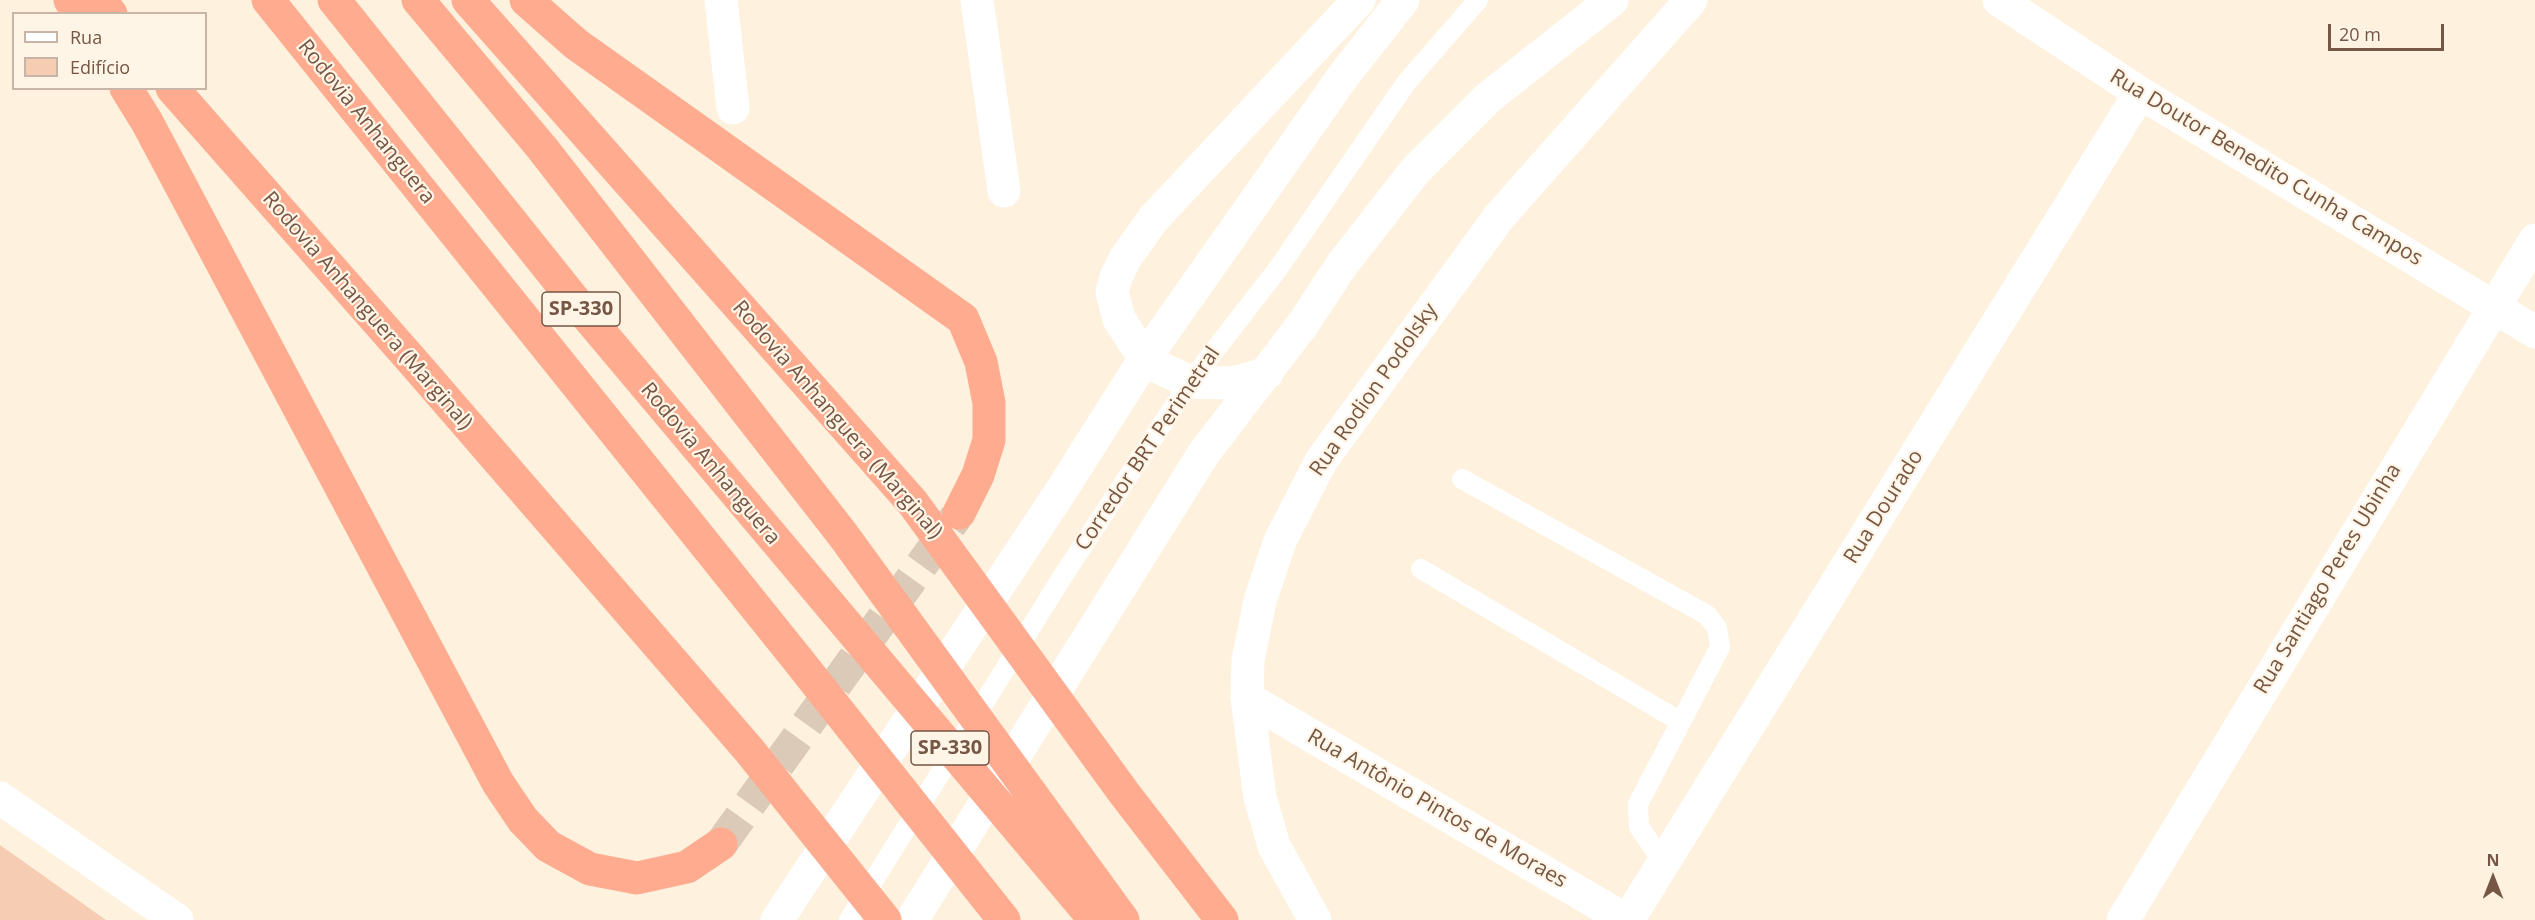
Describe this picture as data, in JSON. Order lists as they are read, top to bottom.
{
  "streets": {
    "highway": ["Rodovia Anhanguera", "SP-330", "Rodovia Anhanguera (Marginal)"],
    "street": [
      "Rua Doutor Benedito Cunha Campos",
      "Rua Rodion Podolsky",
      "Rua Dourado",
      "Rua Santiago Peres Ubinha",
      "Rua Antônio Pintos de Moraes"
    ],
    "lane": ["Corredor BRT Perimetral"]
  },
  "crossings": [
    ["Rua Doutor Benedito Cunha Campos", "Rua Dourado"],
    ["Rua Doutor Benedito Cunha Campos", "Rua Santiago Peres Ubinha"],
    ["Rua Rodion Podolsky", "Rua Antônio Pintos de Moraes"],
    ["Rua Dourado", "Rua Antônio Pintos de Moraes"]
  ],
  "legend": ["Rua", "Edifício"],
  "scale_bar": "20 m",
  "north": "top"
}
